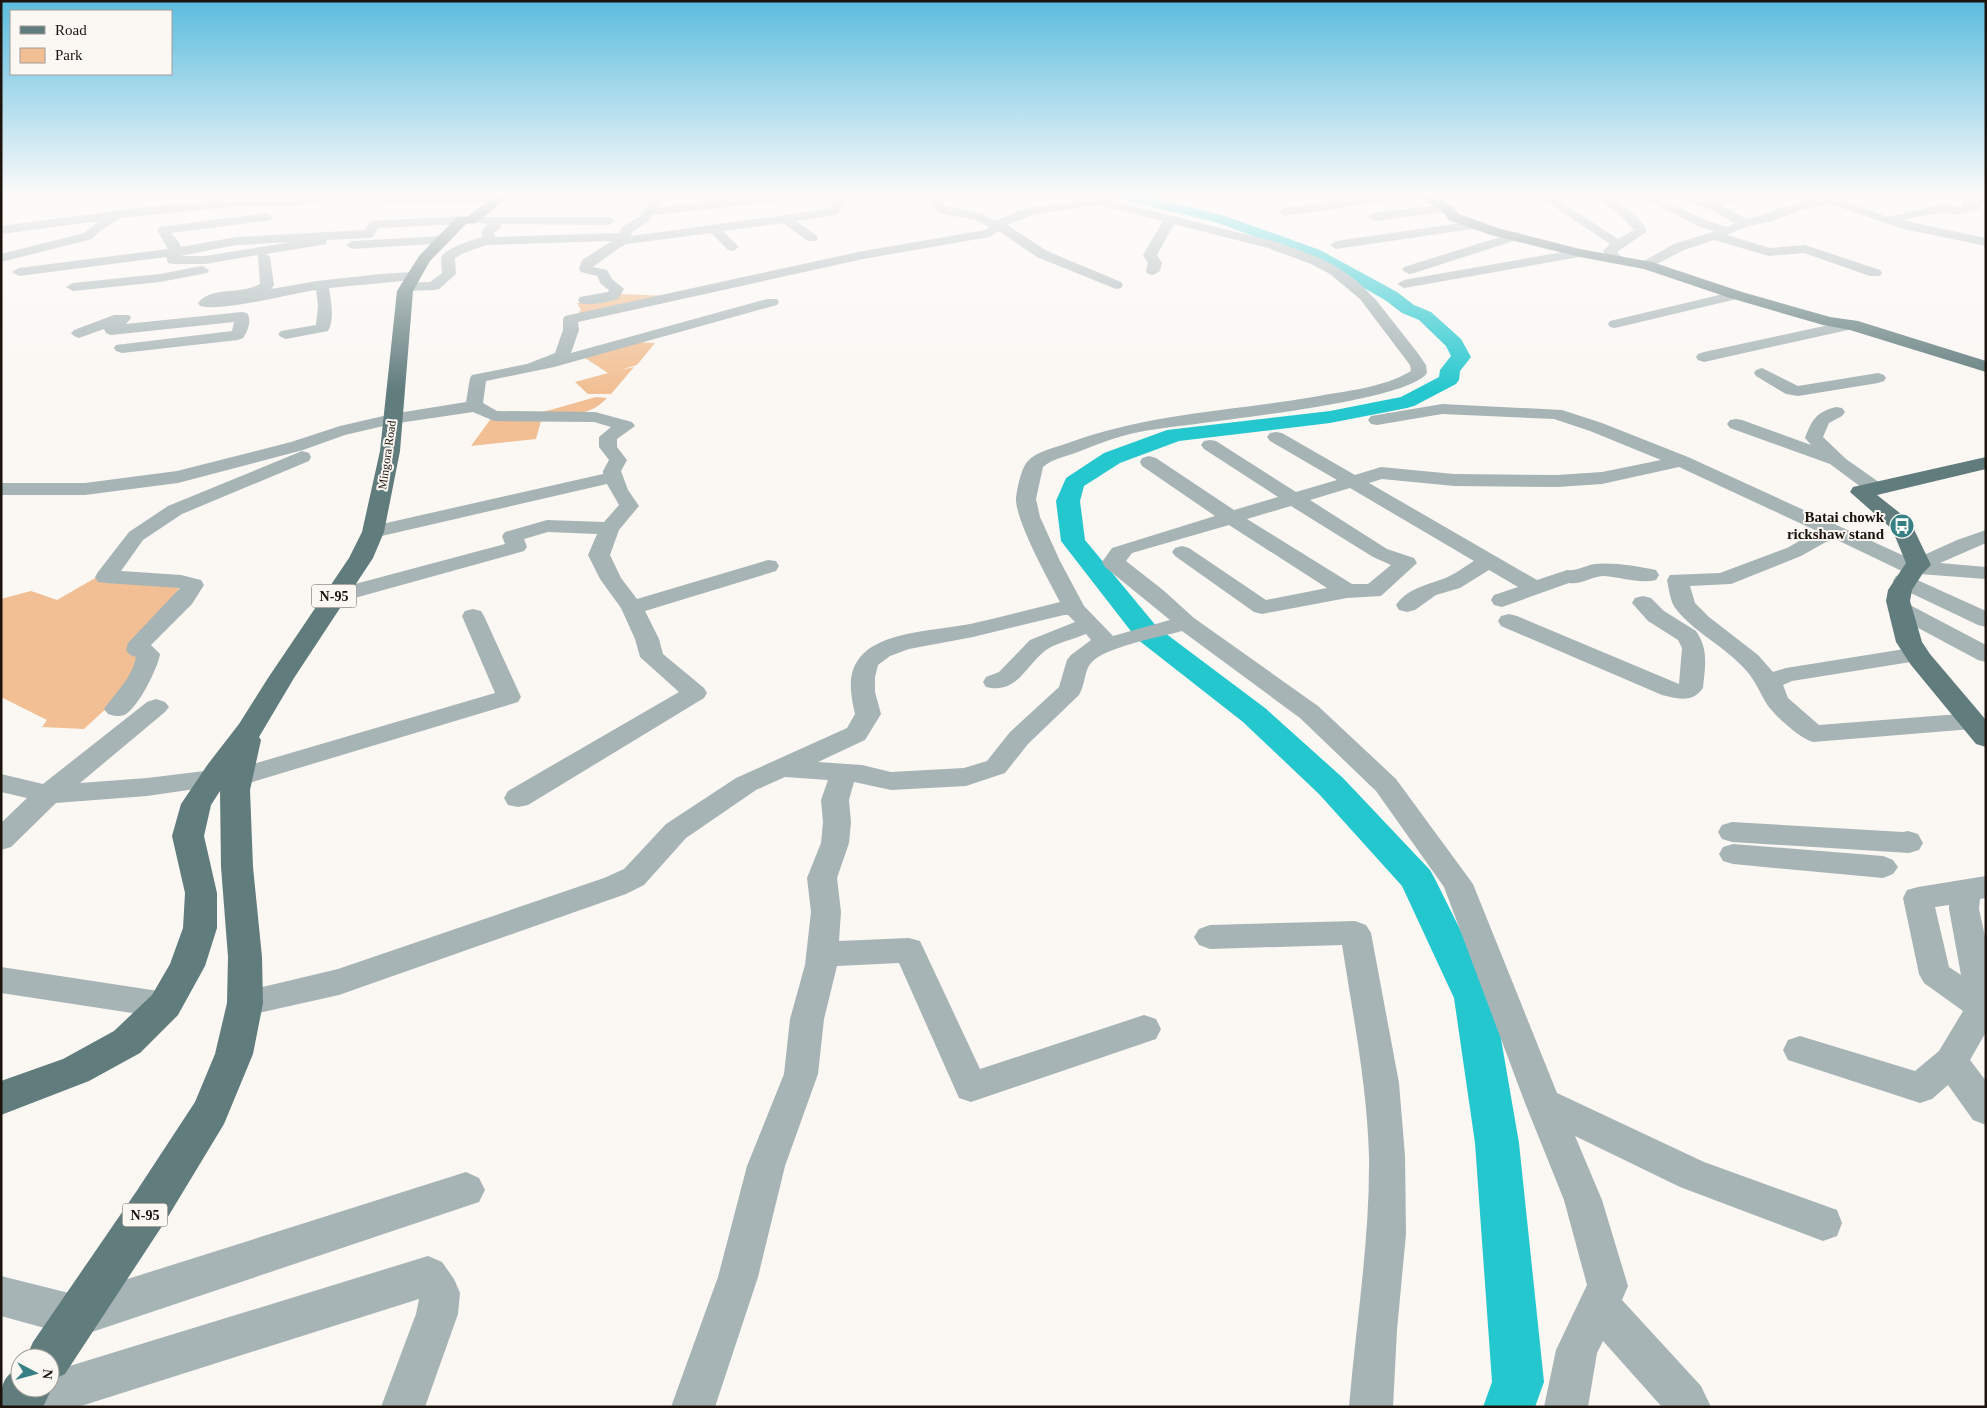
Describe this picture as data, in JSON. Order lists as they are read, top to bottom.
{
  "streets": {
    "main road": ["Mingora Road", "N-95"]
  },
  "crossings": [
    ["Mingora Road", "N-95"]
  ],
  "places": {
    "bus stop": ["Batai chowk rickshaw stand"]
  },
  "legend": ["Road", "Park"],
  "north": "right"
}
